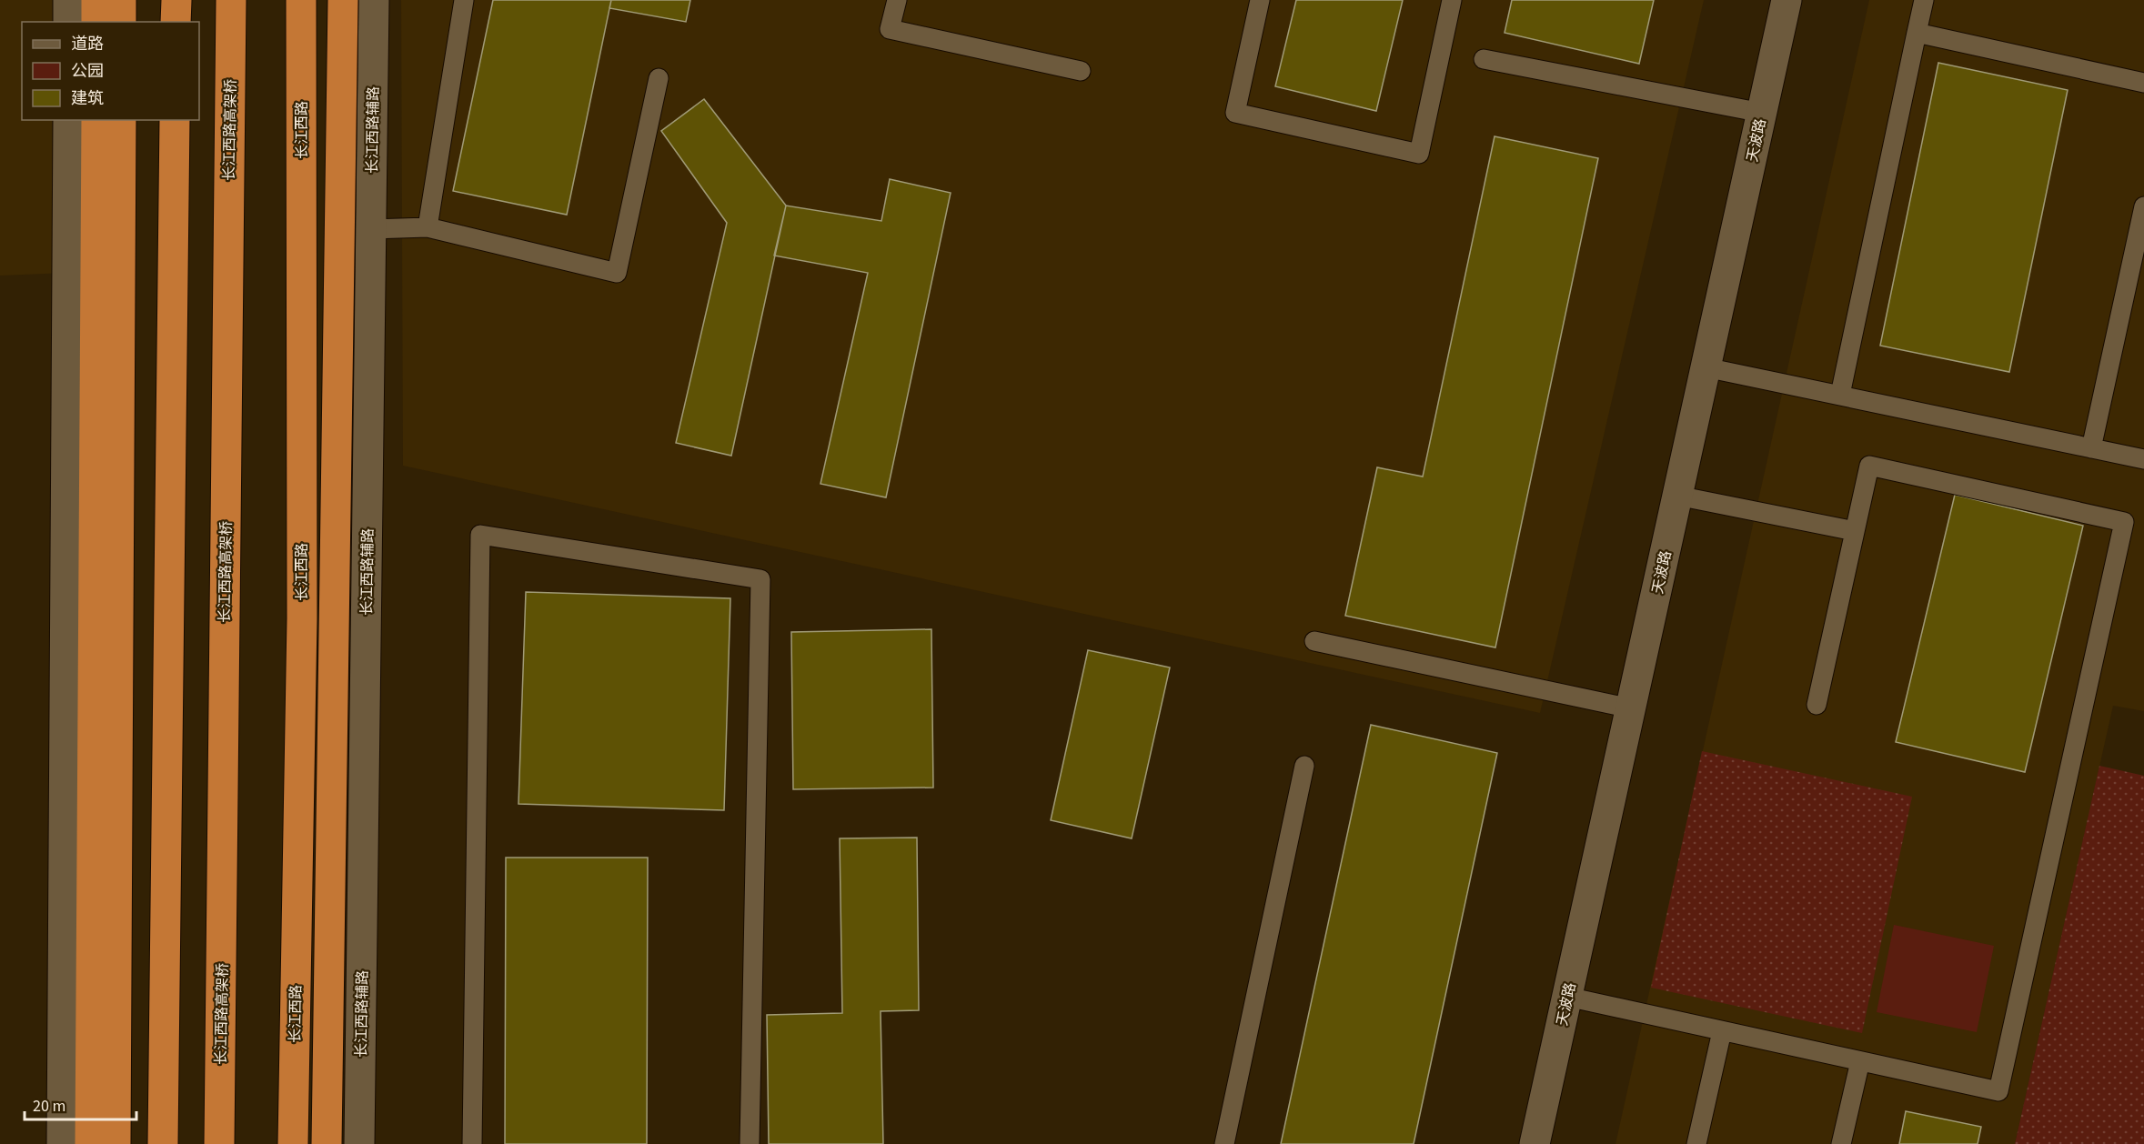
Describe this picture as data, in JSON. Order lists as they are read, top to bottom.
{
  "streets": {
    "highway": ["长江西路高架桥", "长江西路"],
    "street": ["长江西路辅路", "天波路"]
  },
  "legend": ["道路", "公园", "建筑"],
  "scale_bar": "20 m"
}
